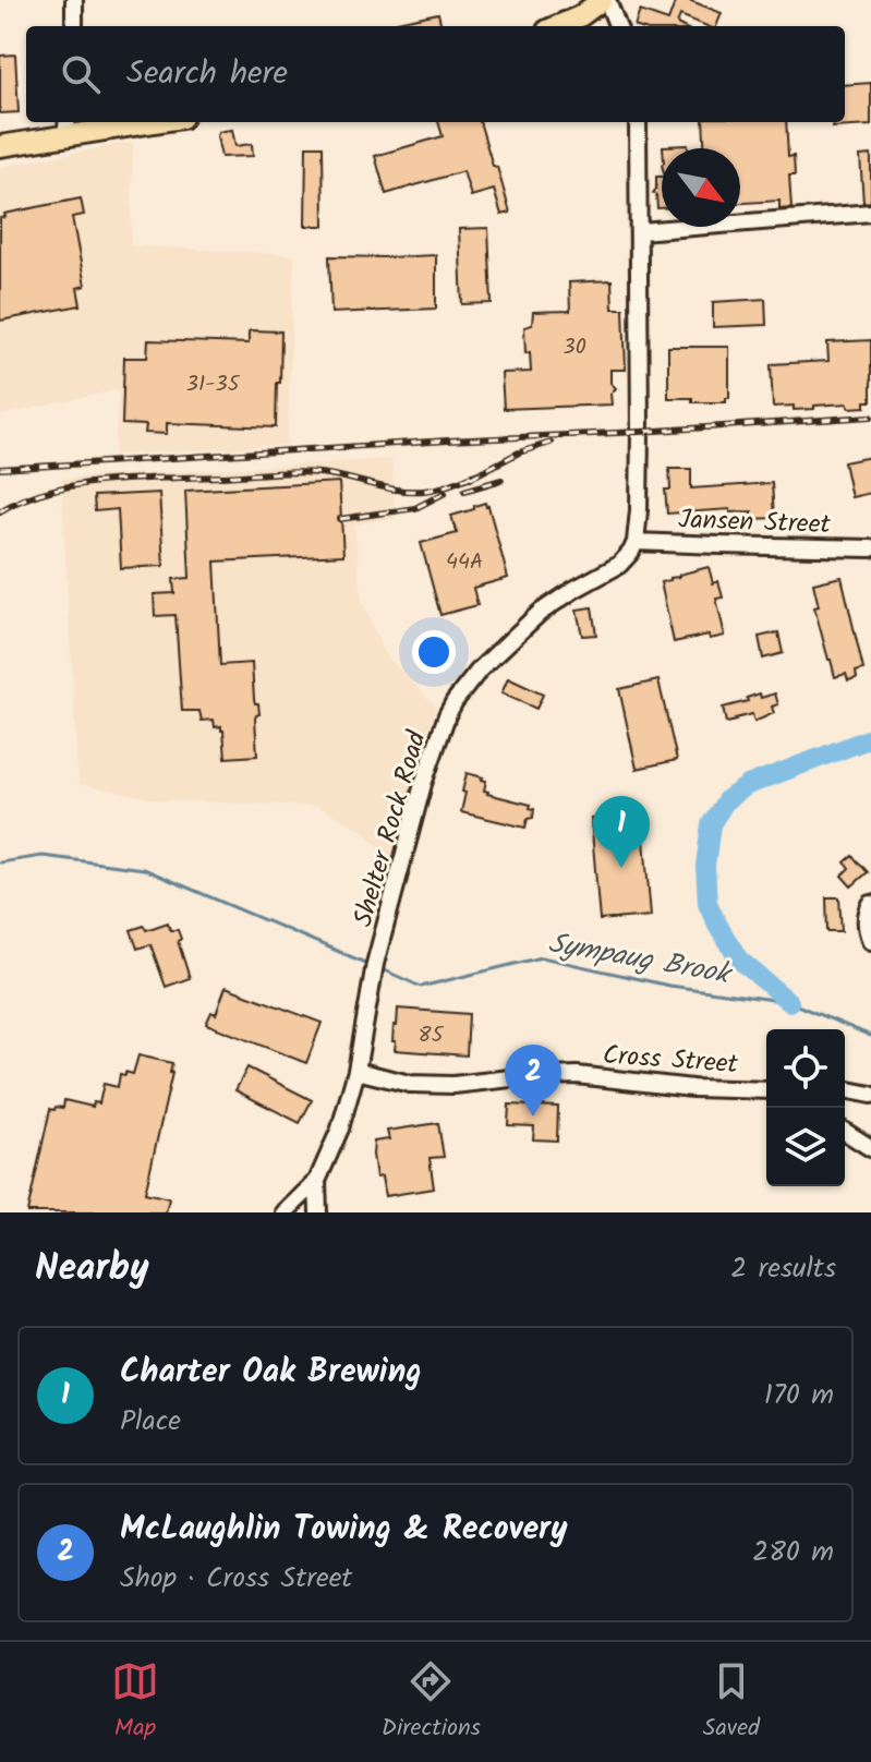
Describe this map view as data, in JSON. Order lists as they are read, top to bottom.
{
  "streets": {
    "street": ["Jansen Street", "Shelter Rock Road", "Cross Street"]
  },
  "crossings": [
    ["Jansen Street", "Shelter Rock Road"],
    ["Shelter Rock Road", "Cross Street"]
  ],
  "water": ["Sympaug Brook"],
  "house_numbers": [
    "30",
    "31-35",
    "44A",
    "85"
  ],
  "north": "bottom right",
  "page": {
    "search": "Search here",
    "pins": ["1", "2"],
    "heading": ["Nearby", "2 results"],
    "list": [
      {
        "mark": "1",
        "name": "Charter Oak Brewing",
        "note": "Place",
        "value": "170 m"
      },
      {
        "mark": "2",
        "name": "McLaughlin Towing & Recovery",
        "note": "Shop · Cross Street",
        "value": "280 m"
      }
    ],
    "nav": ["Map", "Directions", "Saved"]
  }
}
